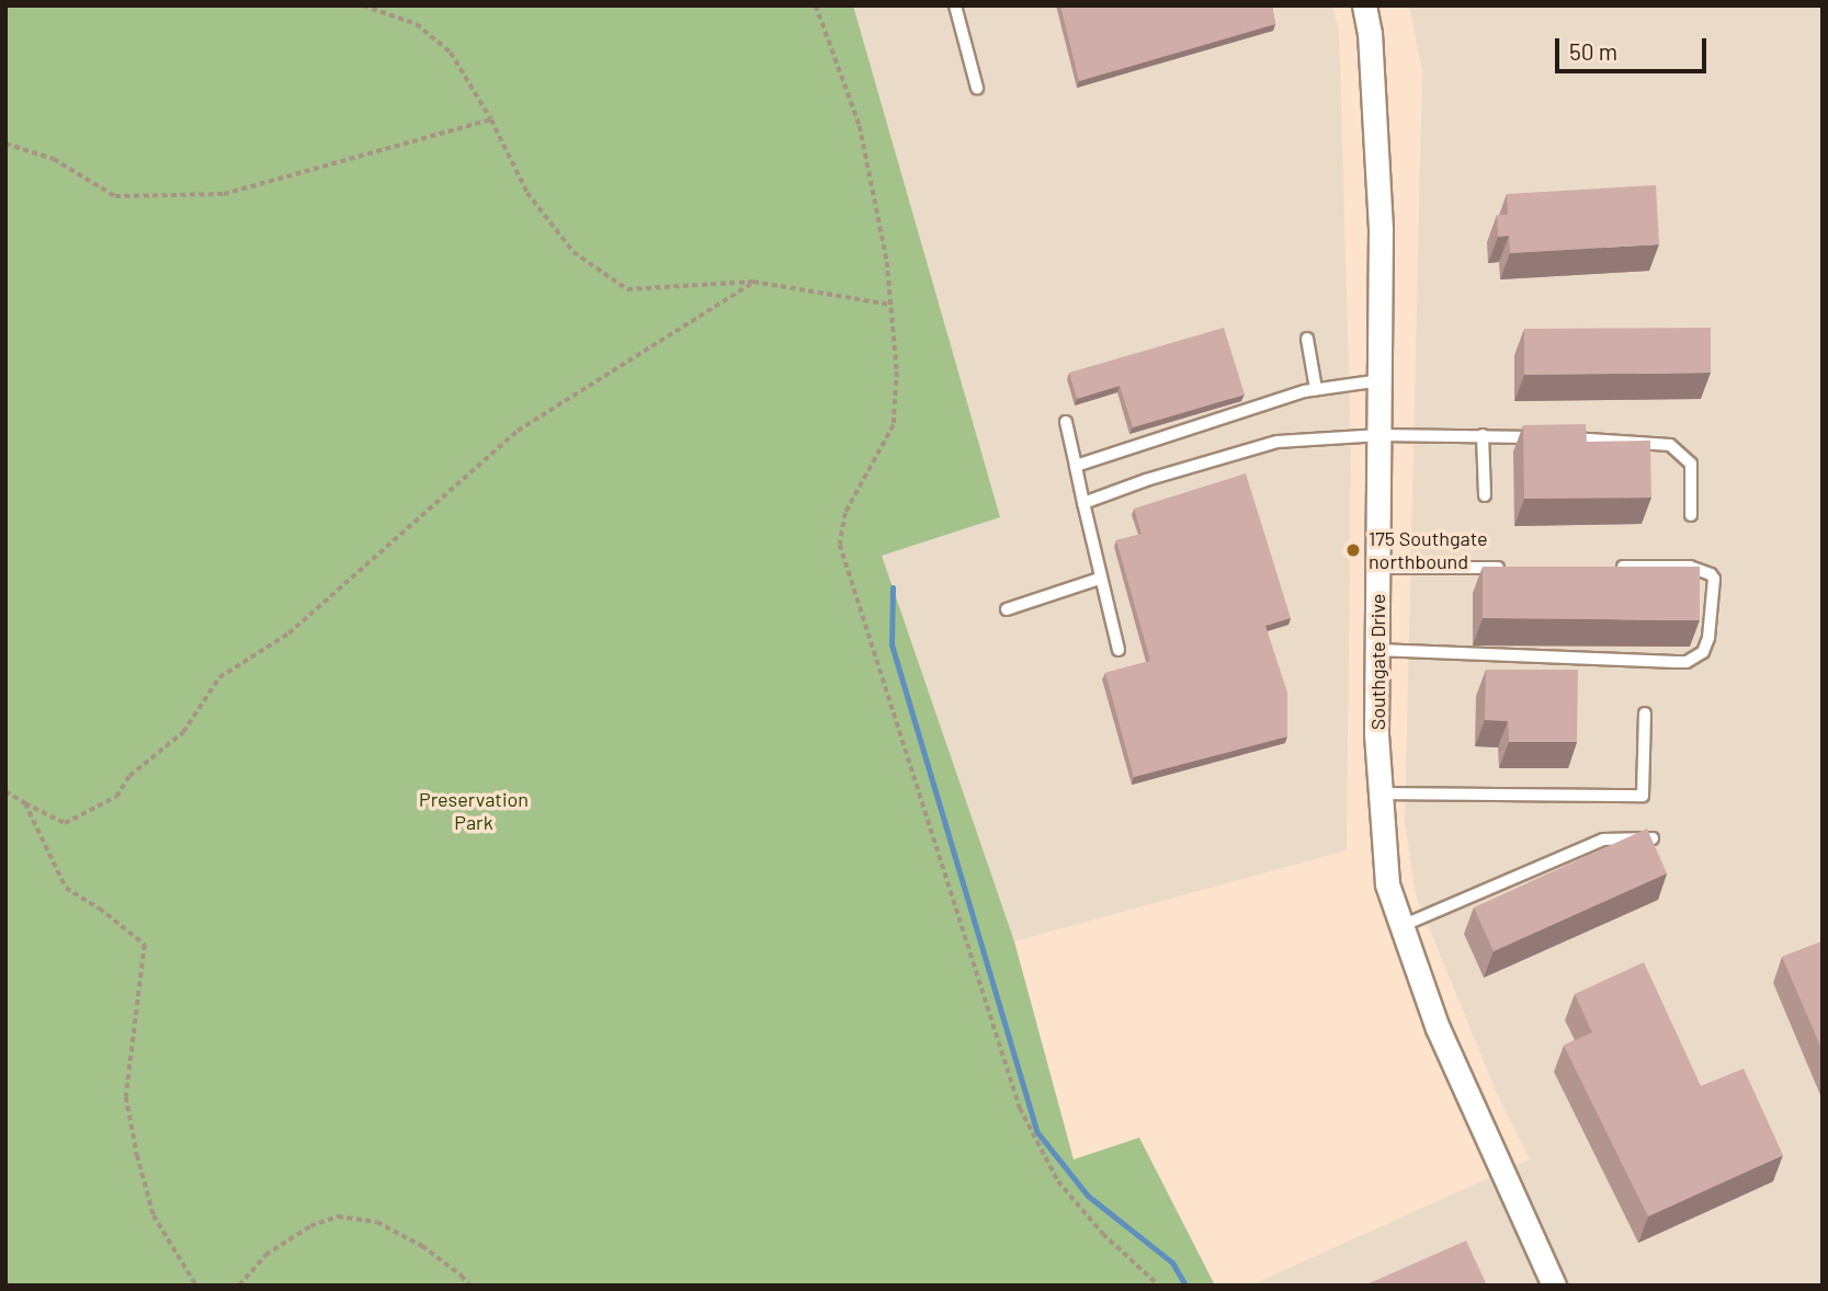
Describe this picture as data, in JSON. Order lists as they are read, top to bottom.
{
  "streets": {
    "street": ["Southgate Drive"]
  },
  "parks": ["Preservation Park"],
  "places": ["175 Southgate northbound"],
  "scale_bar": "50 m"
}
